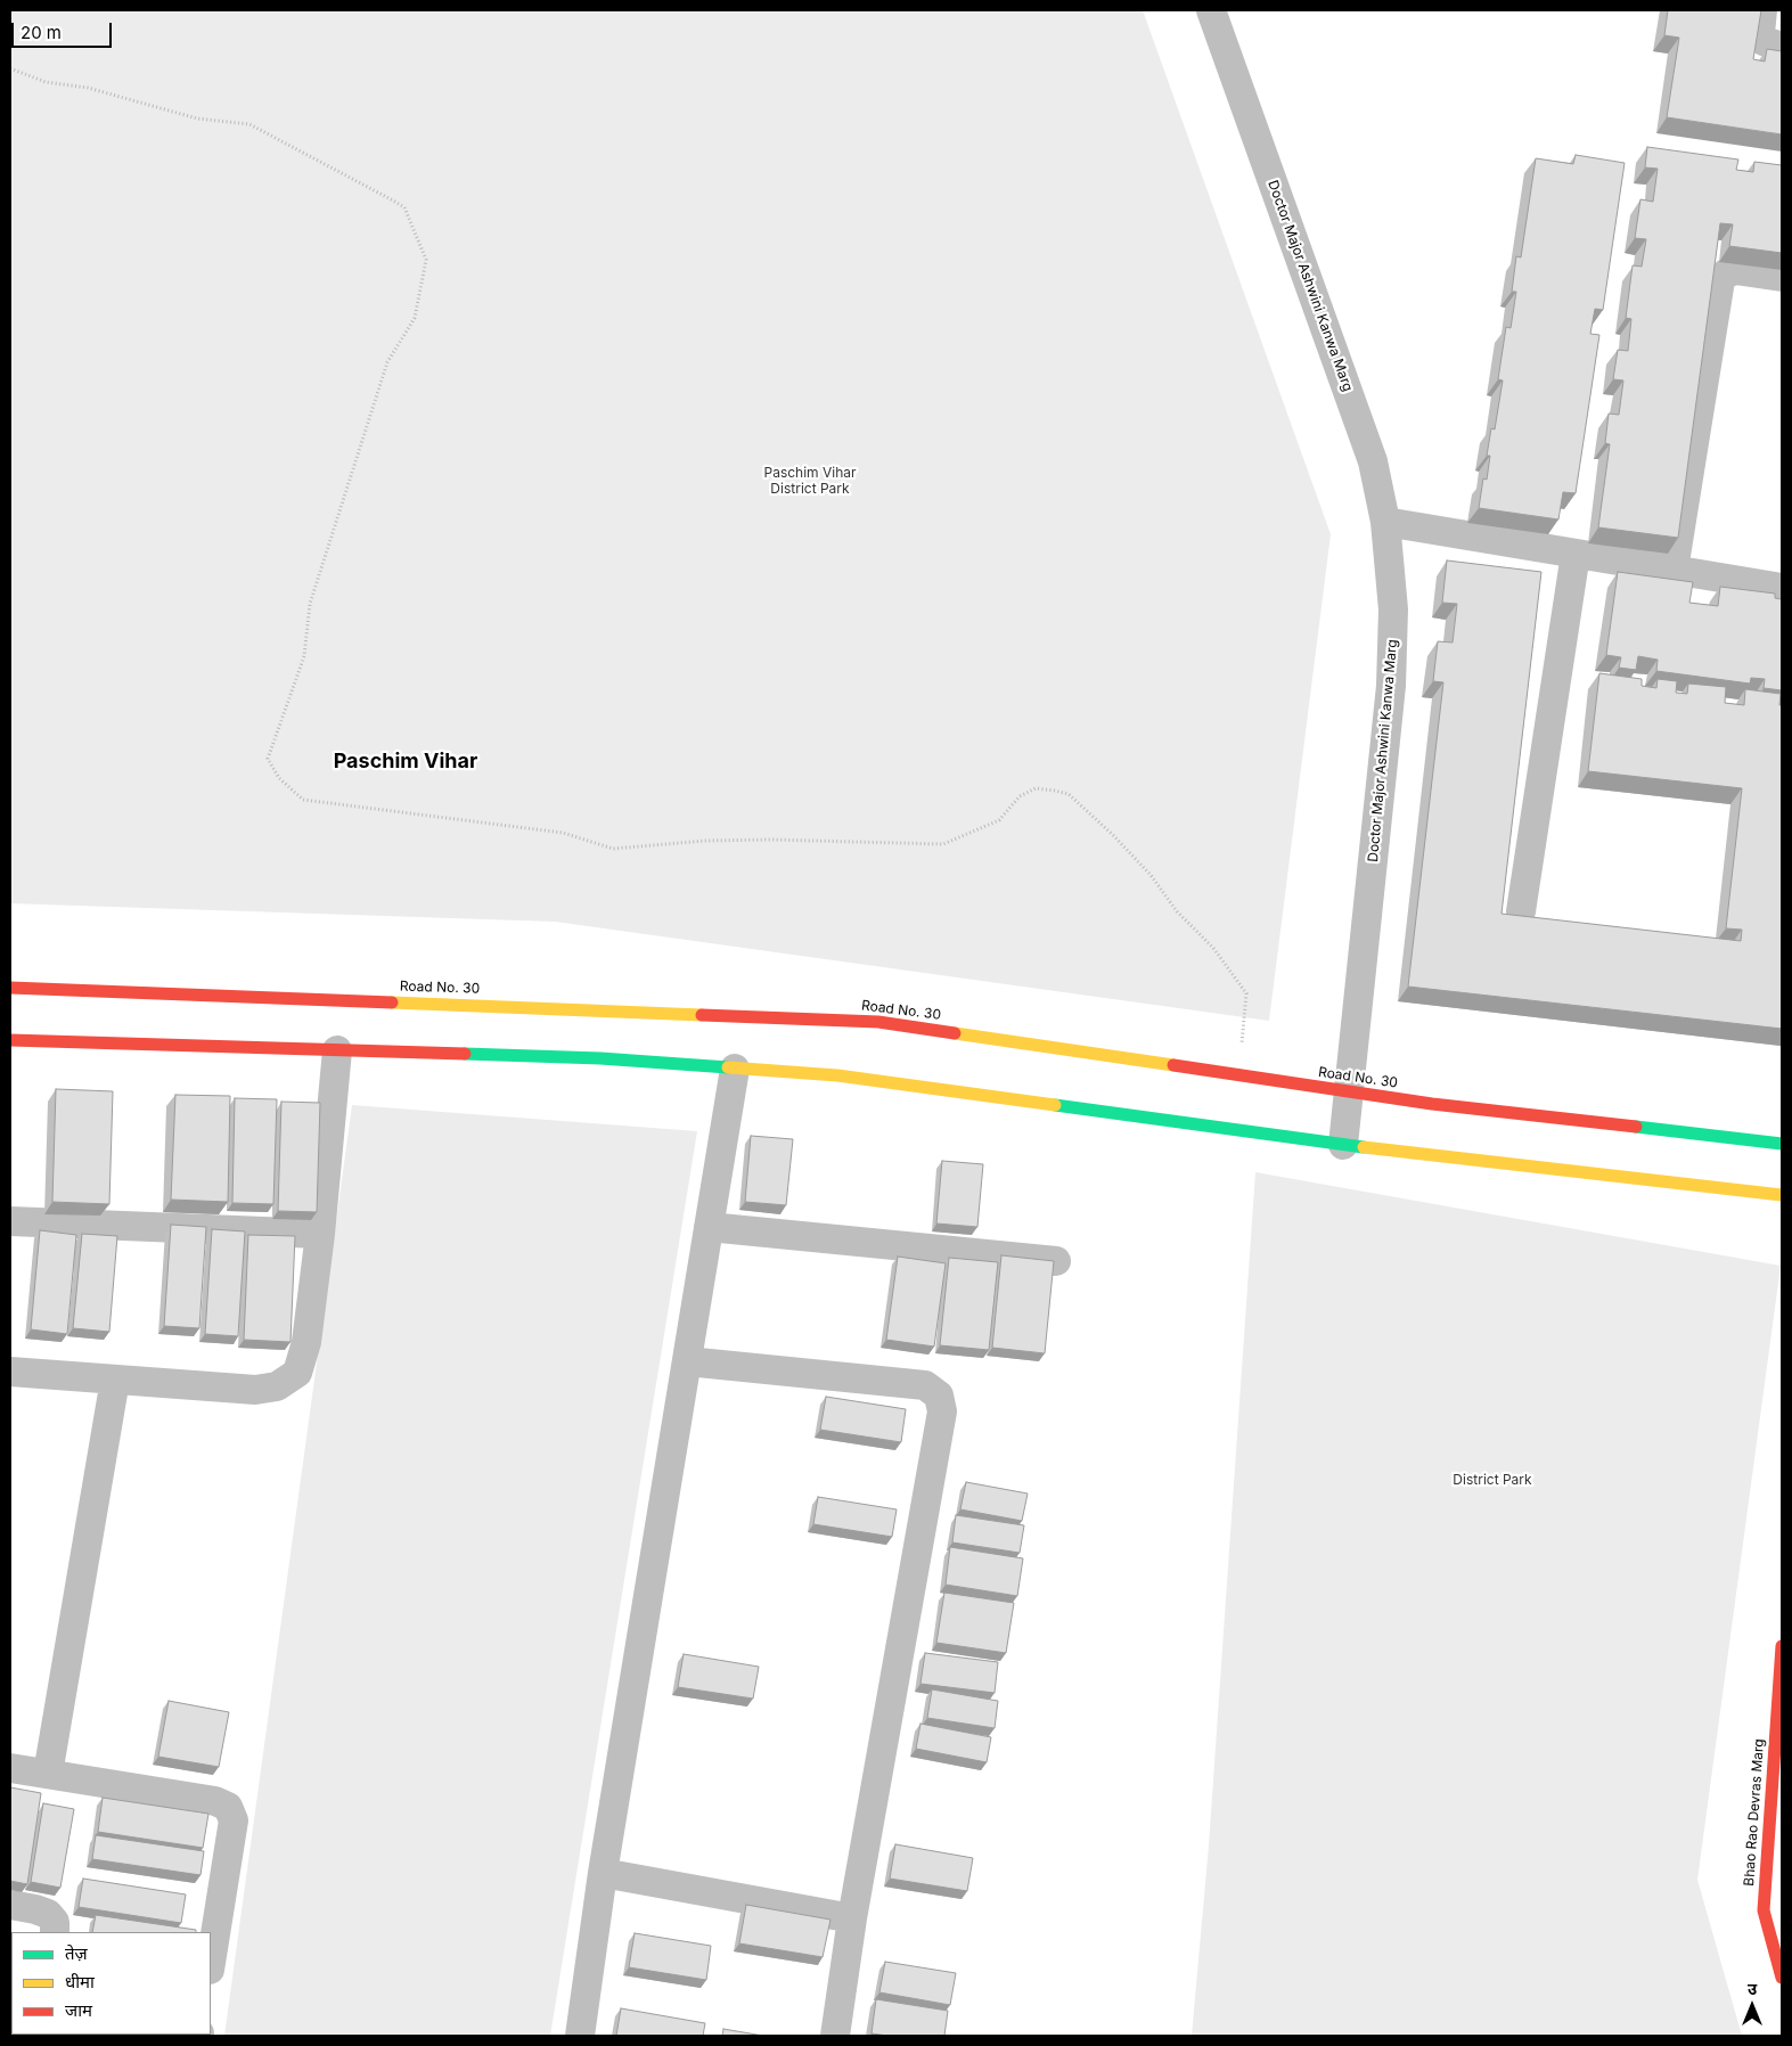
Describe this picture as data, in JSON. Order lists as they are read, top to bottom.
{
  "streets": {
    "street": ["Doctor Major Ashwini Kanwa Marg", "Road No. 30", "Bhao Rao Devras Marg"]
  },
  "crossings": [
    ["Doctor Major Ashwini Kanwa Marg", "Road No. 30"]
  ],
  "districts": ["Paschim Vihar"],
  "parks": ["Paschim Vihar District Park", "District Park"],
  "legend": ["तेज़", "धीमा", "जाम"],
  "scale_bar": "20 m",
  "north": "top"
}
